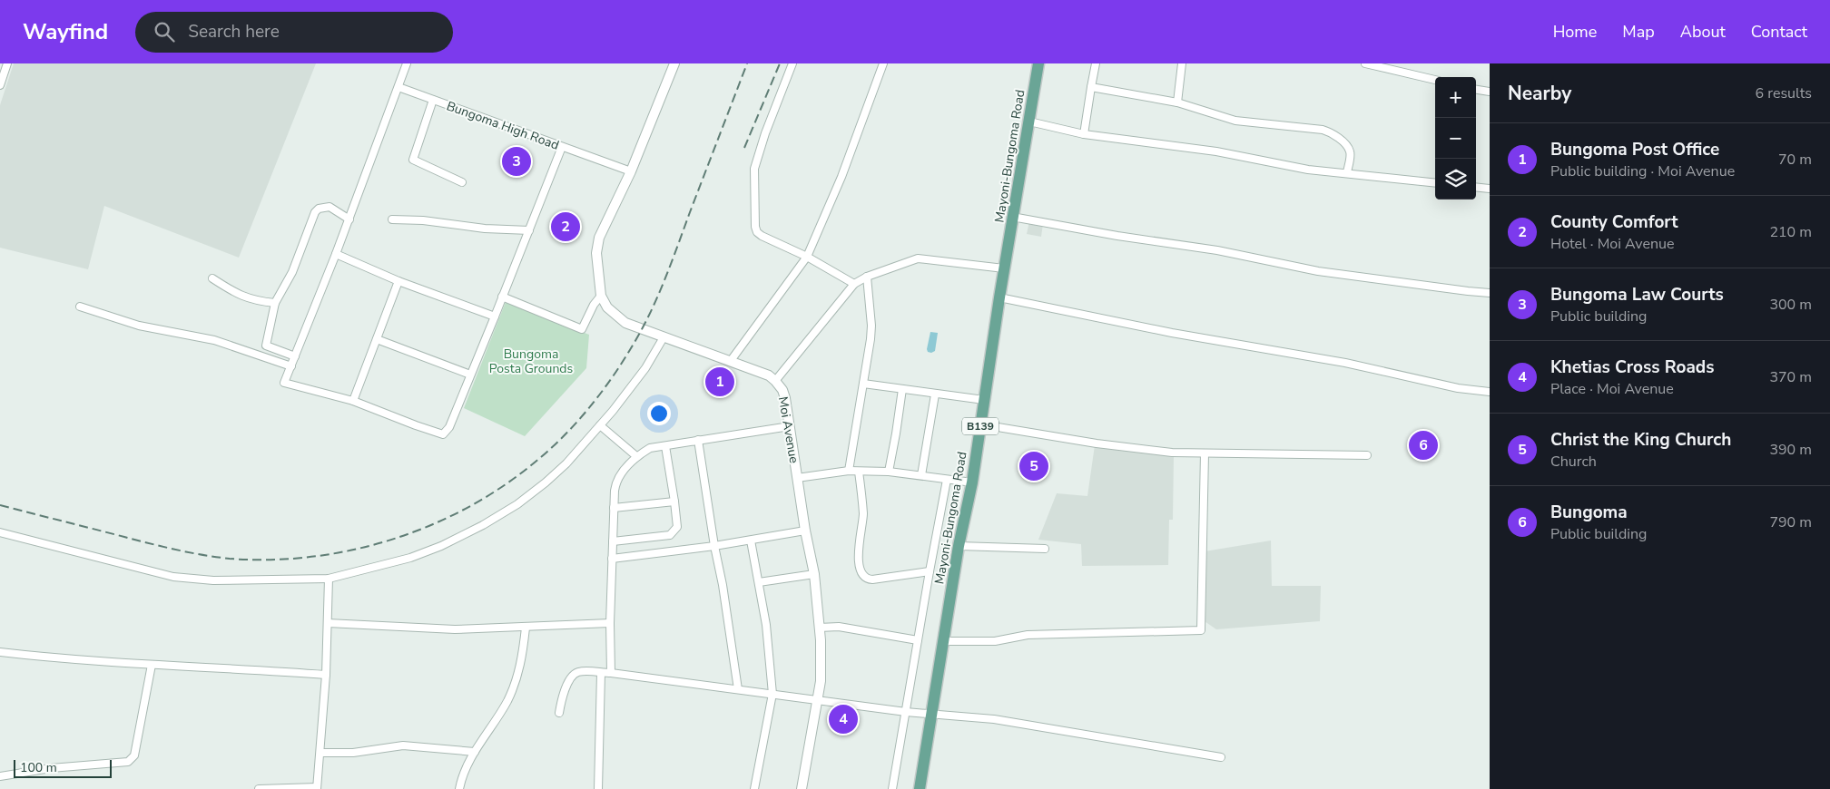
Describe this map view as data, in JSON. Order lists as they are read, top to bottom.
{
  "streets": {
    "main road": ["Mayoni-Bungoma Road", "B139"],
    "street": ["Bungoma High Road", "Moi Avenue"]
  },
  "crossings": [
    ["Bungoma High Road", "Moi Avenue"]
  ],
  "parks": ["Bungoma Posta Grounds"],
  "scale_bar": "100 m",
  "page": {
    "header": "Wayfind",
    "search": "Search here",
    "nav": [
      "Home",
      "Map",
      "About",
      "Contact"
    ],
    "heading": ["Nearby", "6 results"],
    "map_buttons": ["+", "−"],
    "list": [
      {
        "mark": "1",
        "name": "Bungoma Post Office",
        "note": "Public building · Moi Avenue",
        "value": "70 m"
      },
      {
        "mark": "2",
        "name": "County Comfort",
        "note": "Hotel · Moi Avenue",
        "value": "210 m"
      },
      {
        "mark": "3",
        "name": "Bungoma Law Courts",
        "note": "Public building",
        "value": "300 m"
      },
      {
        "mark": "4",
        "name": "Khetias Cross Roads",
        "note": "Place · Moi Avenue",
        "value": "370 m"
      },
      {
        "mark": "5",
        "name": "Christ the King Church",
        "note": "Church",
        "value": "390 m"
      },
      {
        "mark": "6",
        "name": "Bungoma",
        "note": "Public building",
        "value": "790 m"
      }
    ],
    "pins": [
      "3",
      "2",
      "1",
      "6",
      "5",
      "4"
    ],
    "scale": "100 m"
  }
}
